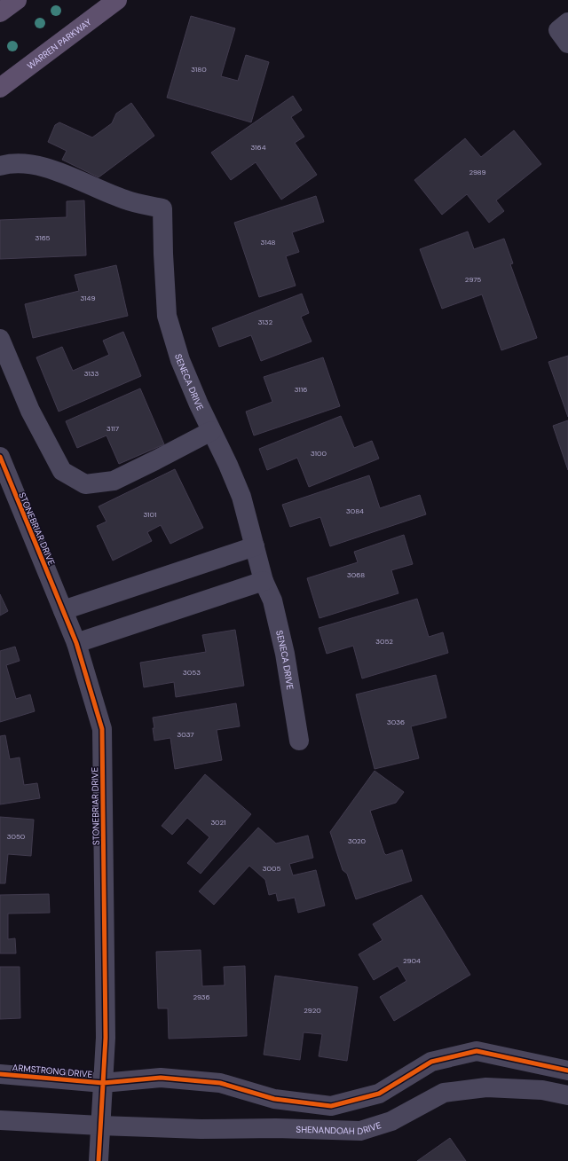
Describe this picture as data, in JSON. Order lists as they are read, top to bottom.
{
  "streets": {
    "main road": ["WARREN PARKWAY"],
    "street": [
      "SENECA DRIVE",
      "STONEBRIAR DRIVE",
      "ARMSTRONG DRIVE",
      "SHENANDOAH DRIVE"
    ]
  },
  "crossings": [
    ["STONEBRIAR DRIVE", "ARMSTRONG DRIVE"],
    ["STONEBRIAR DRIVE", "SHENANDOAH DRIVE"]
  ],
  "house_numbers": [
    "3180",
    "3164",
    "2989",
    "3165",
    "3148",
    "2975",
    "3149",
    "3132",
    "3133",
    "3116",
    "3117",
    "3100",
    "3084",
    "3101",
    "3068",
    "3052",
    "3053",
    "3036",
    "3037",
    "3021",
    "3050",
    "3020",
    "3005",
    "2904",
    "2936",
    "2920"
  ]
}
